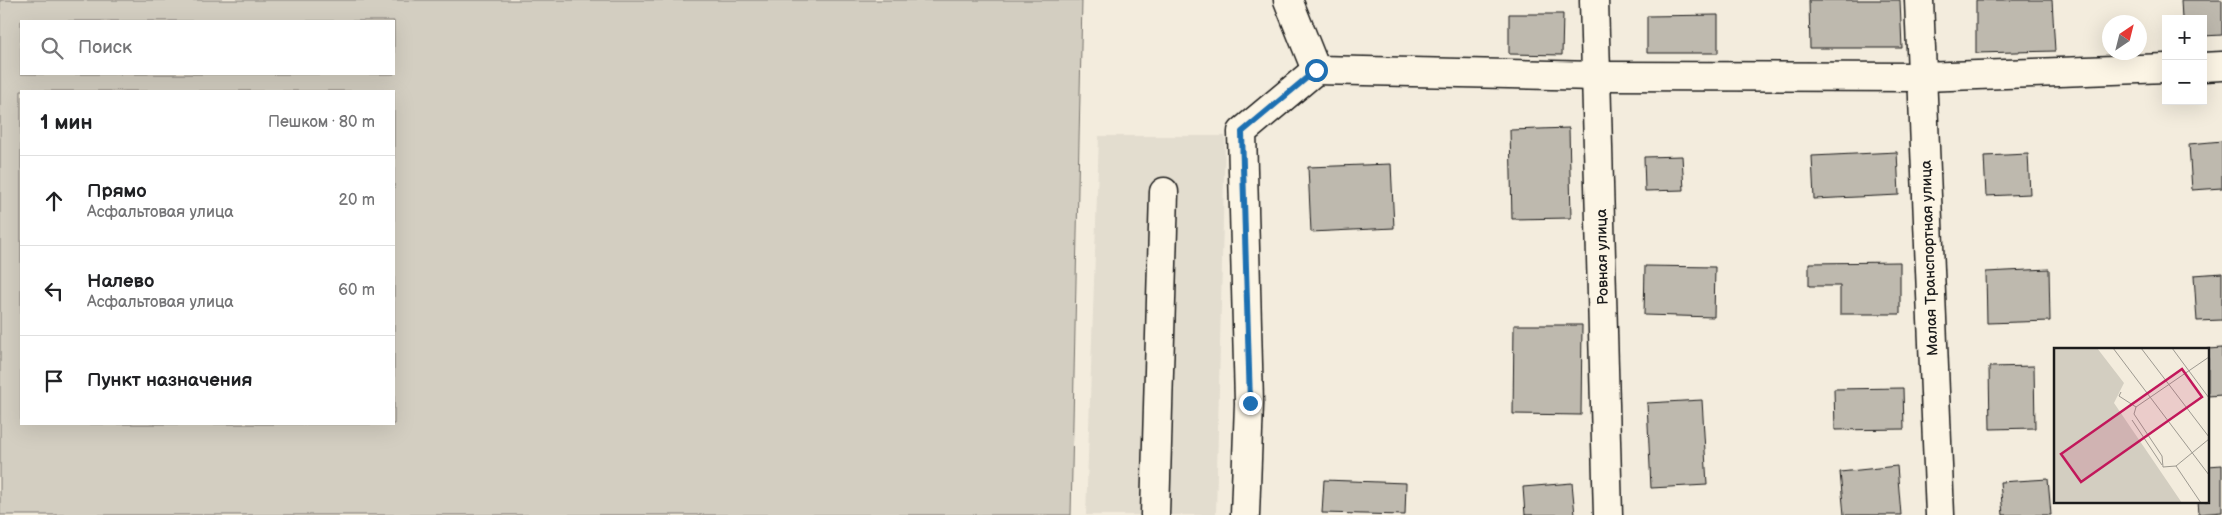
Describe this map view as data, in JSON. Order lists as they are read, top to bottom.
{
  "streets": {
    "street": ["Ровная улица", "Малая Транспортная улица"]
  },
  "north": "top right",
  "page": {
    "map_buttons": ["+", "−"],
    "search": "Поиск",
    "heading": ["1 мин", "Пешком · 80 m"],
    "list": [
      ["Прямо", "Асфальтовая улица", "20 m"],
      ["Налево", "Асфальтовая улица", "60 m"],
      "Пункт назначения"
    ]
  }
}
